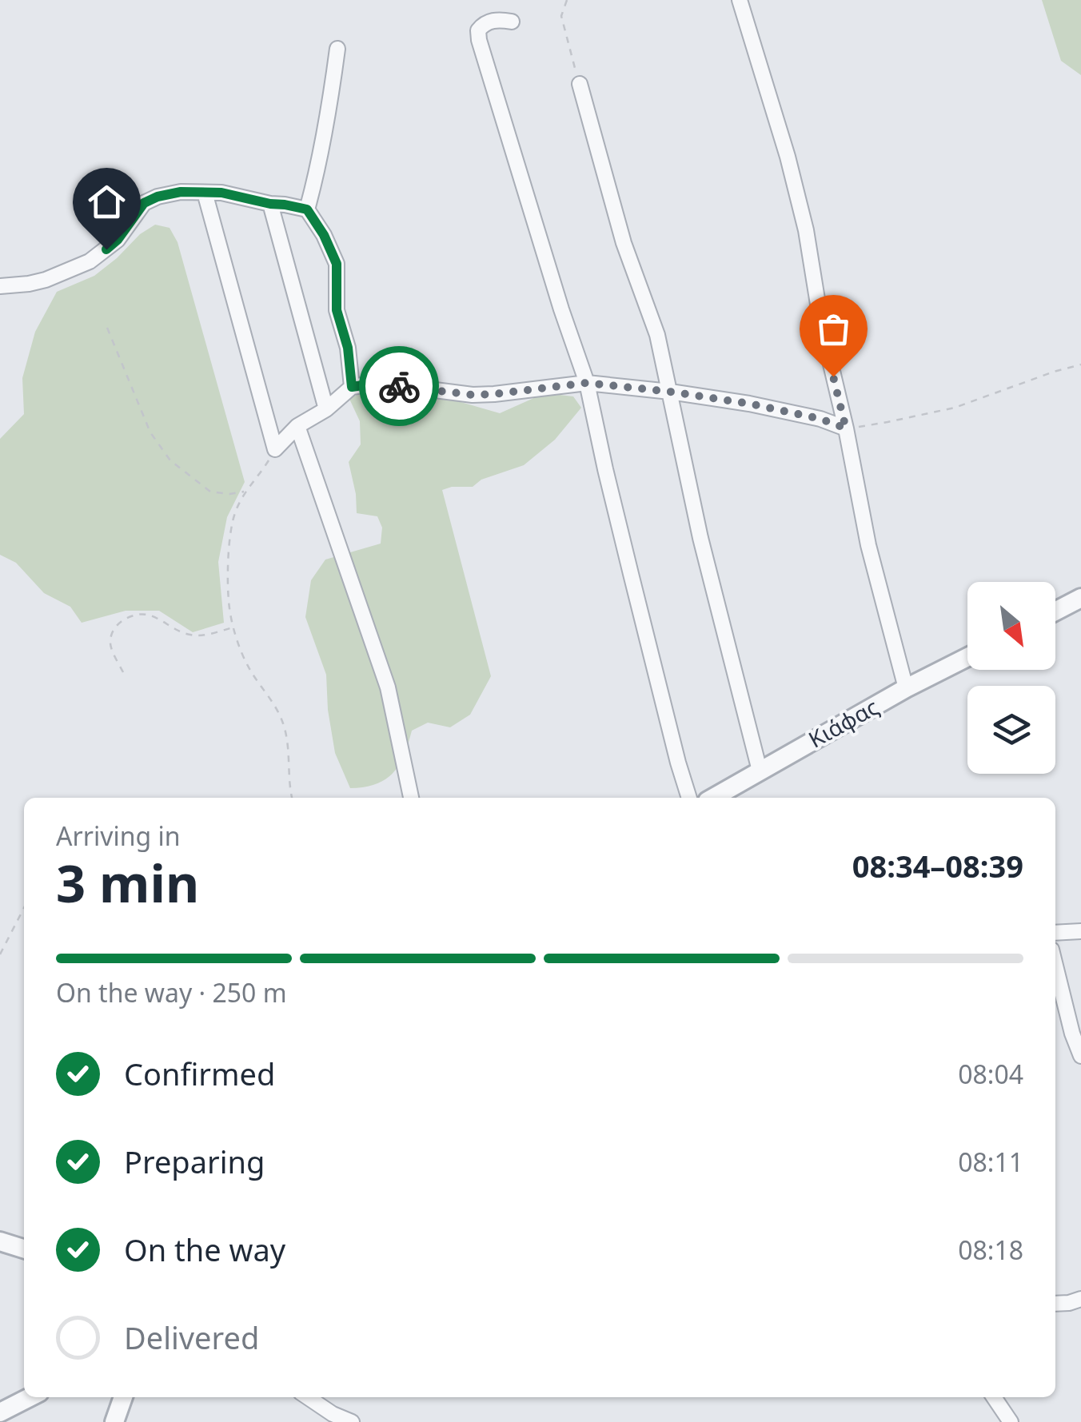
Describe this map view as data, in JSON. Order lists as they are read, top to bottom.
{
  "streets": {
    "street": ["Κιάφας"]
  },
  "north": "bottom right",
  "page": {
    "heading": ["3 min", "Arriving in", "08:34–08:39"],
    "bar": "On the way · 250 m",
    "list": [
      ["Confirmed", "08:04"],
      ["Preparing", "08:11"],
      ["On the way", "08:18"],
      "Delivered"
    ]
  }
}
